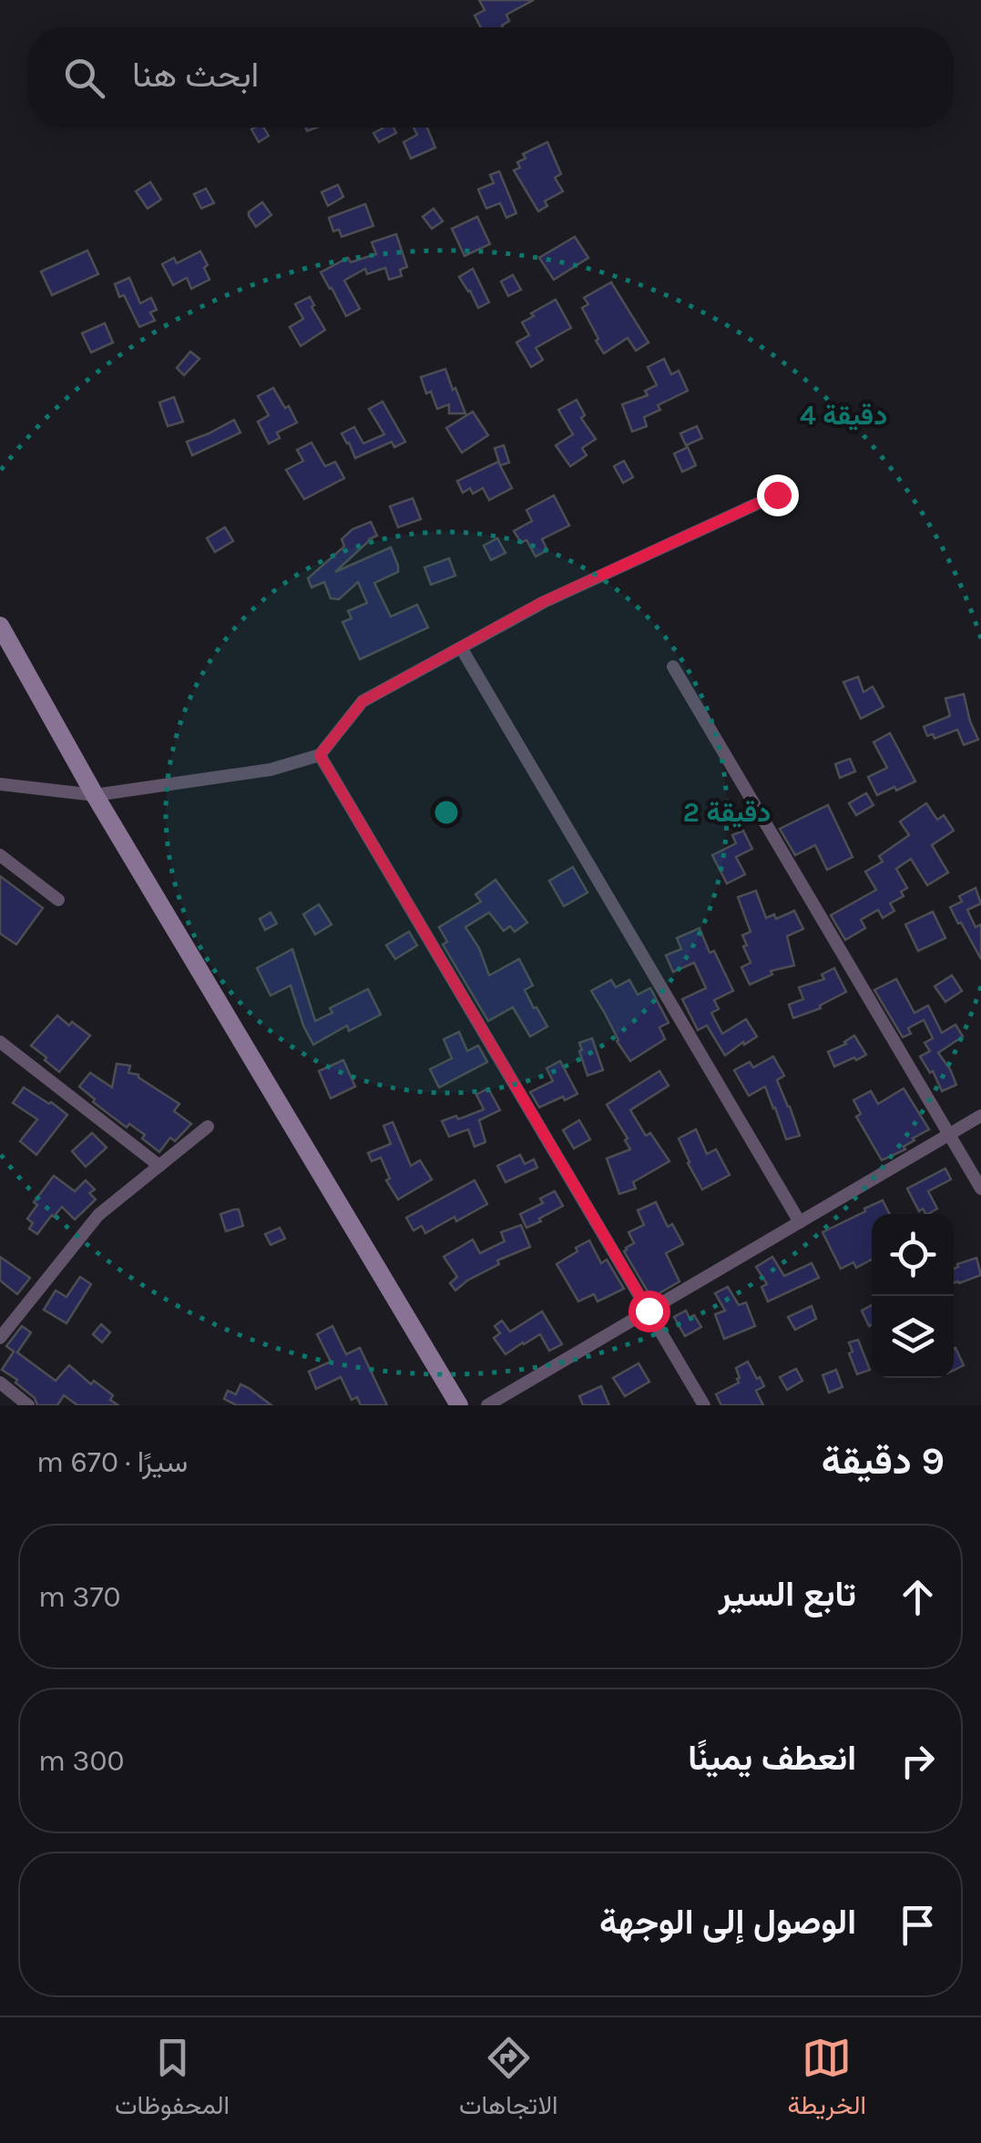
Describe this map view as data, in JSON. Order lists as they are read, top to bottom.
{
  "page": {
    "search": "ابحث هنا",
    "heading": ["9 دقيقة", "سيرًا · 670 m"],
    "list": [
      ["تابع السير", "370 m"],
      ["انعطف يمينًا", "300 m"],
      "الوصول إلى الوجهة"
    ],
    "nav": ["الخريطة", "الاتجاهات", "المحفوظات"]
  },
  "rings": ["4 دقيقة", "2 دقيقة"]
}
